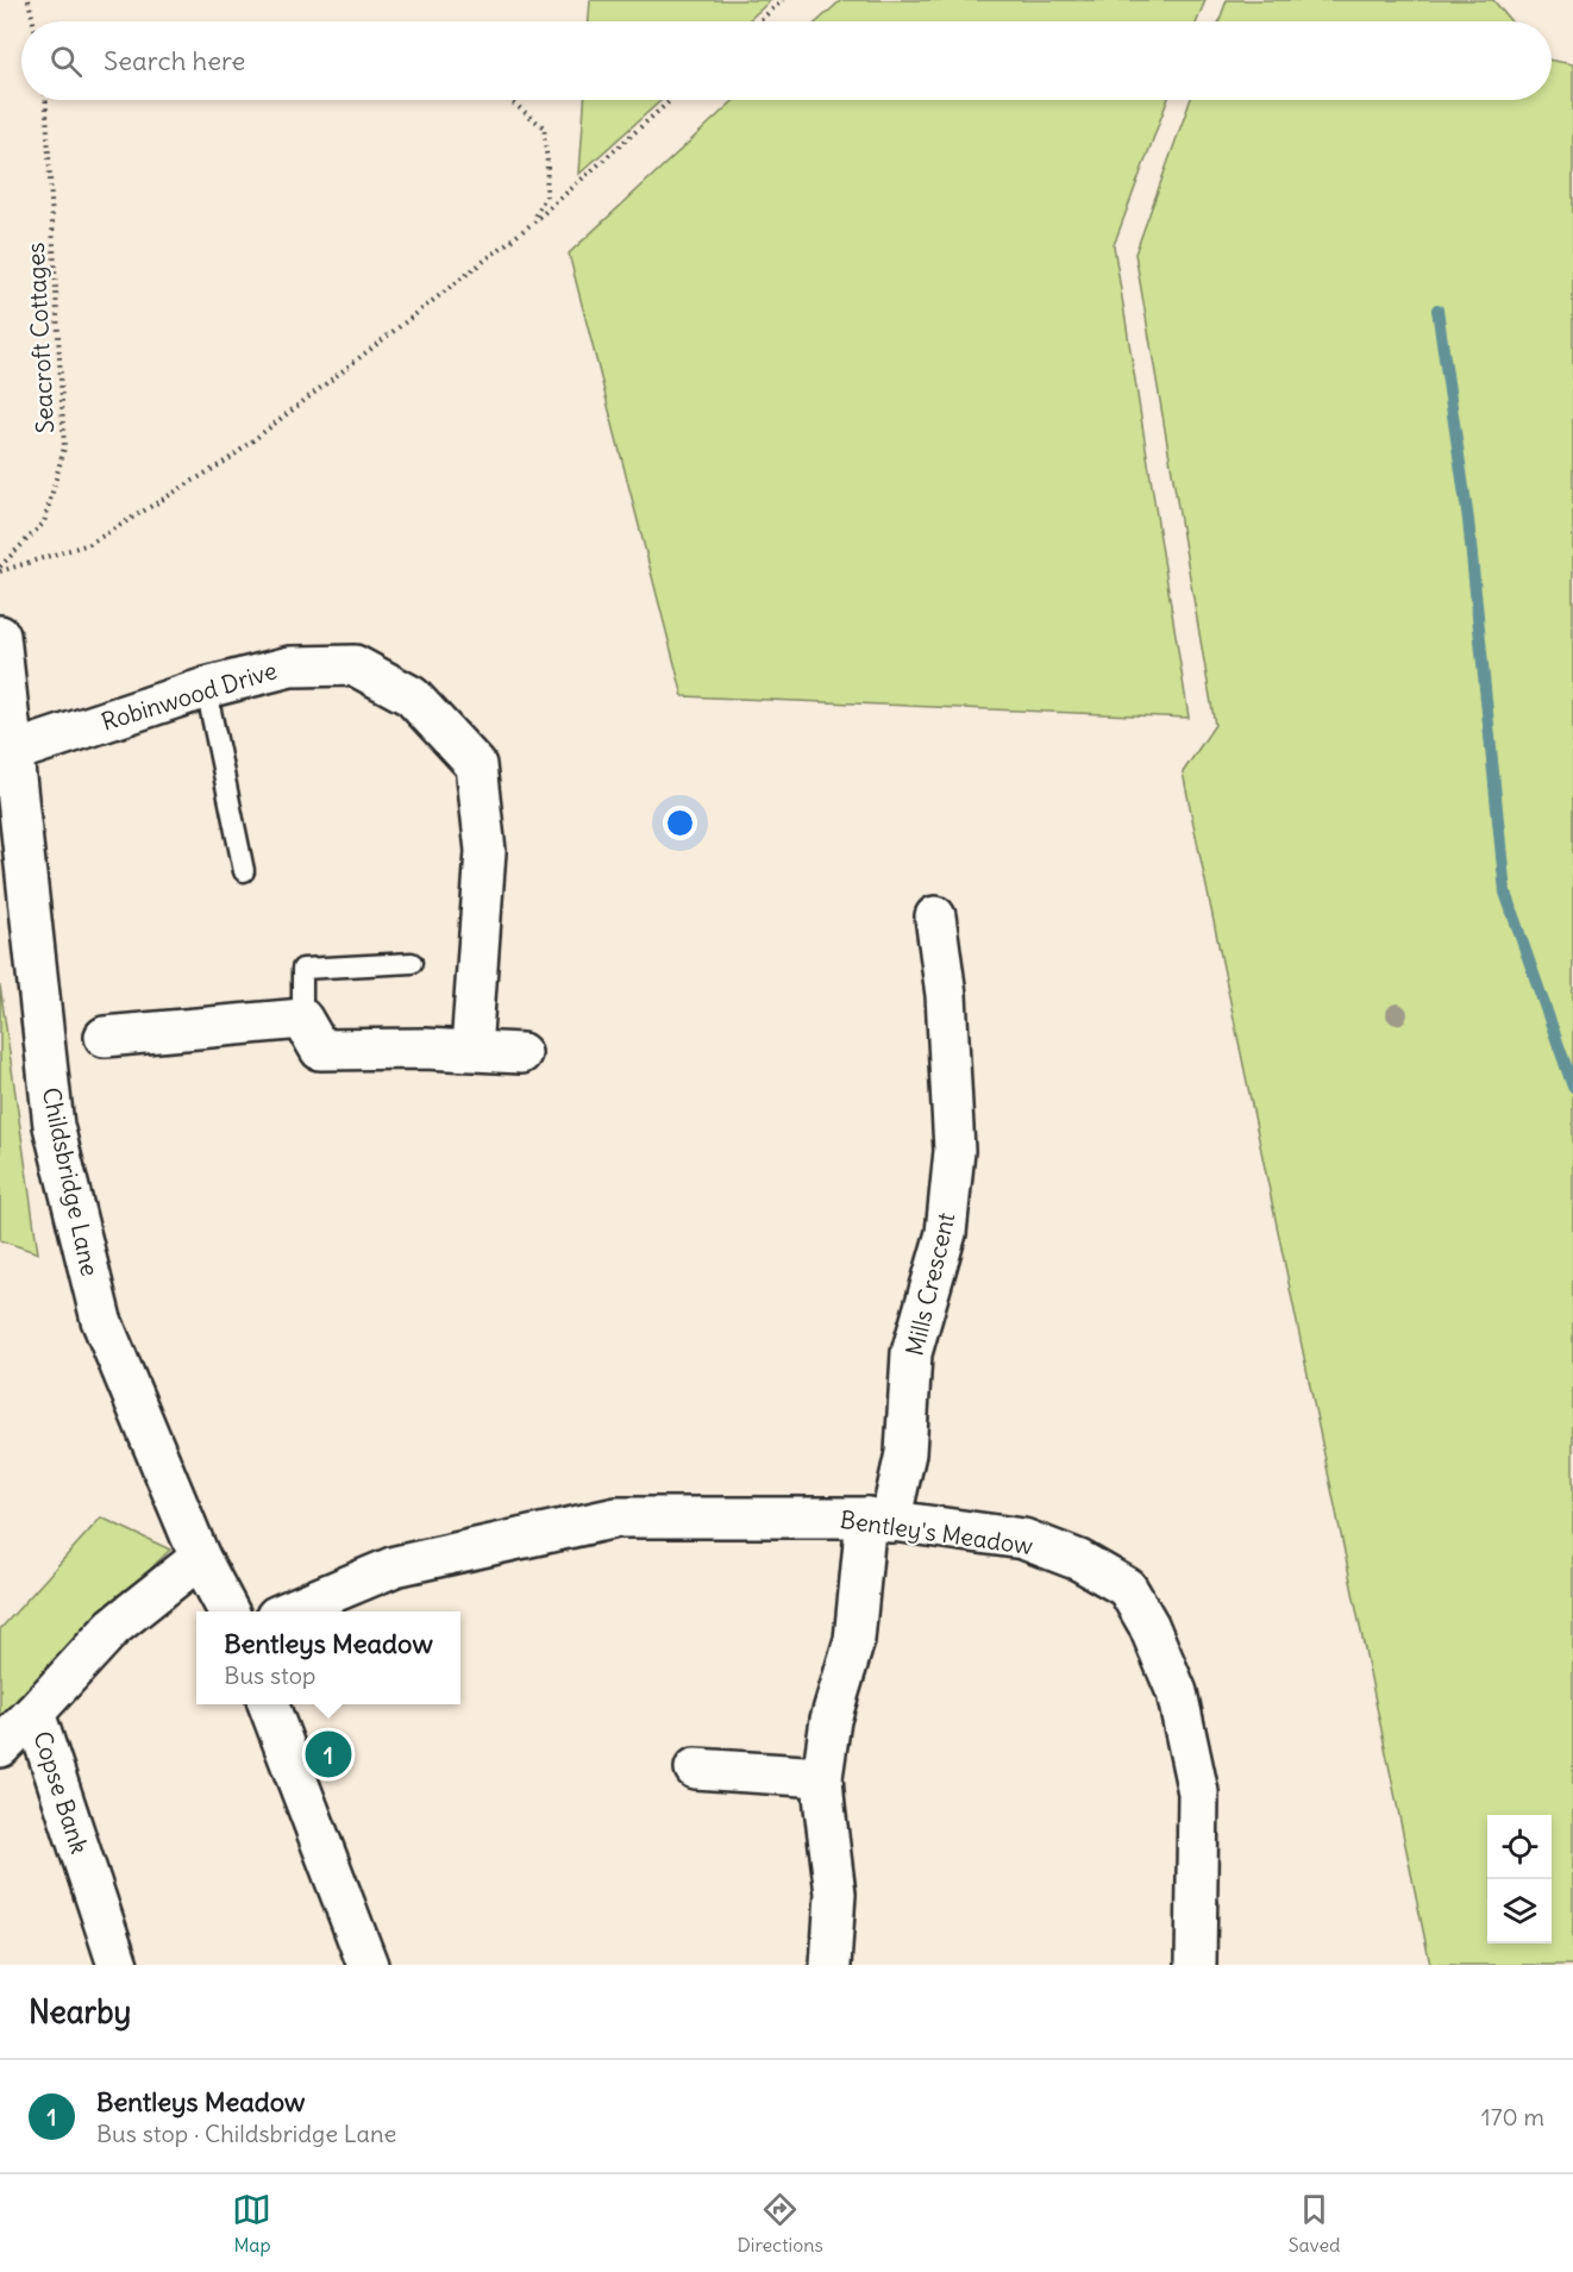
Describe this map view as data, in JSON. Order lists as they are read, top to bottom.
{
  "streets": {
    "street": [
      "Robinwood Drive",
      "Childsbridge Lane",
      "Mills Crescent",
      "Bentley's Meadow",
      "Copse Bank"
    ],
    "path": ["Seacroft Cottages"]
  },
  "crossings": [
    ["Robinwood Drive", "Childsbridge Lane"],
    ["Childsbridge Lane", "Copse Bank"],
    ["Mills Crescent", "Bentley's Meadow"]
  ],
  "page": {
    "search": "Search here",
    "popup": ["Bentleys Meadow", "Bus stop"],
    "pins": "1",
    "heading": "Nearby",
    "list": [
      {
        "mark": "1",
        "name": "Bentleys Meadow",
        "note": "Bus stop · Childsbridge Lane",
        "value": "170 m"
      }
    ],
    "nav": ["Map", "Directions", "Saved"]
  }
}
